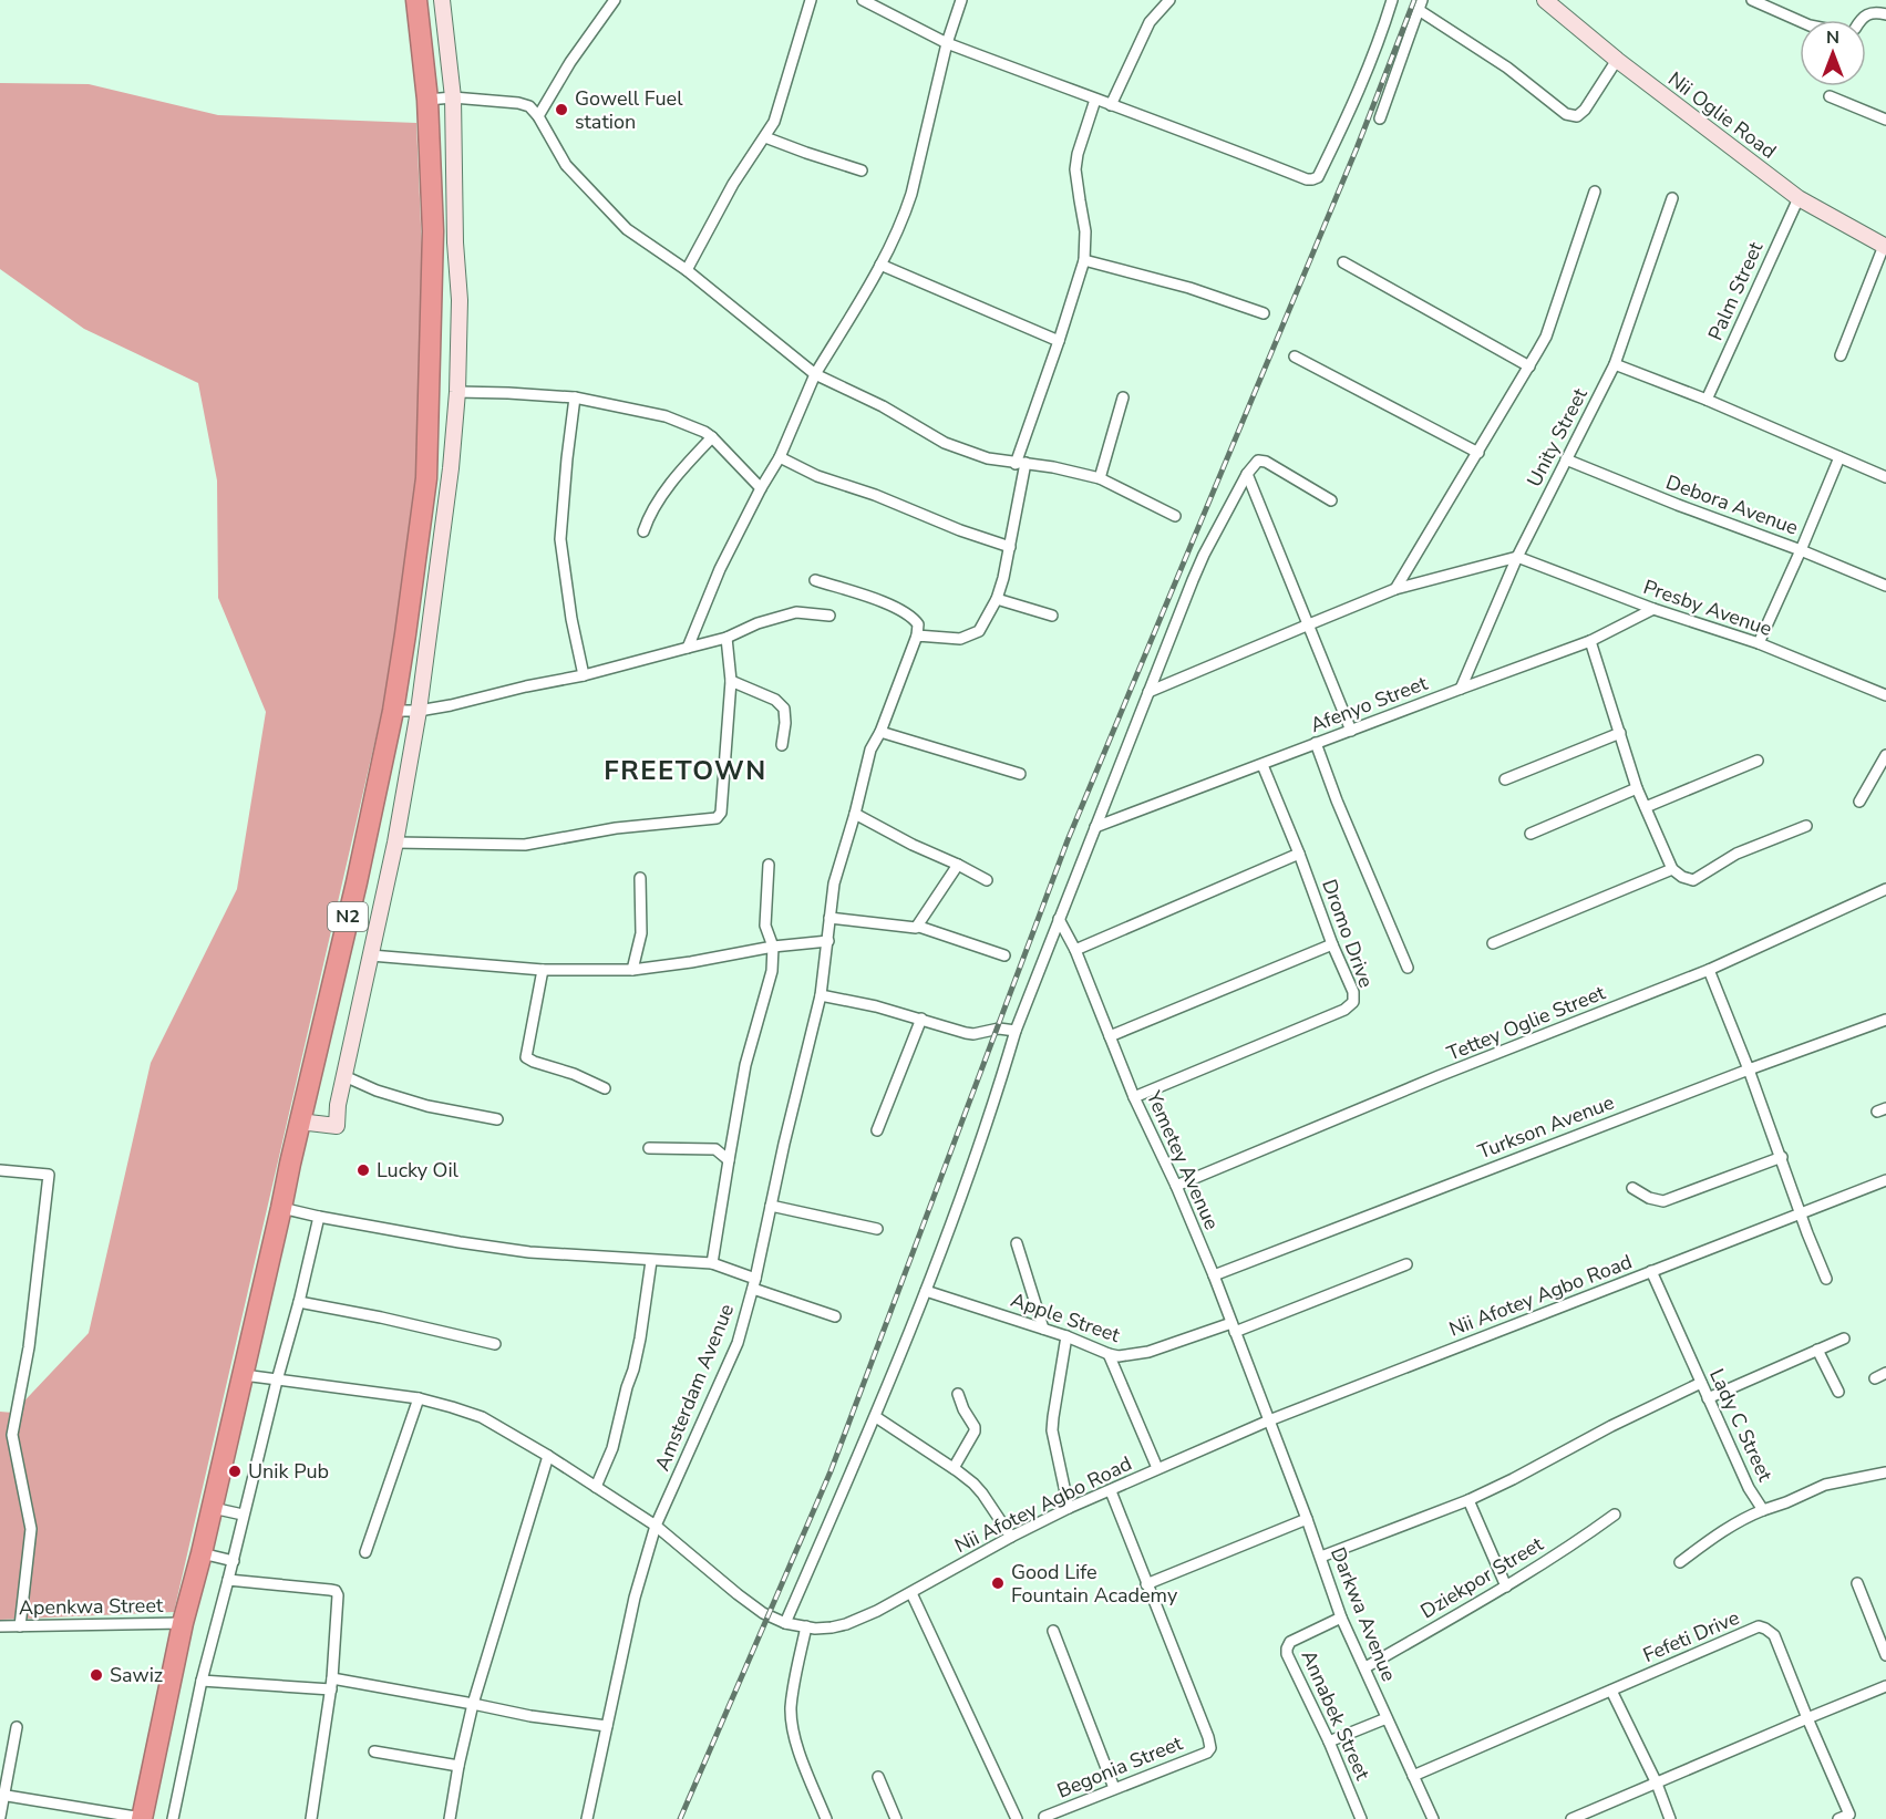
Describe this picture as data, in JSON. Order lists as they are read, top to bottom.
{
  "streets": {
    "highway": ["N2"],
    "street": [
      "Nii Oglie Road",
      "Palm Street",
      "Unity Street",
      "Debora Avenue",
      "Presby Avenue",
      "Afenyo Street",
      "Dromo Drive",
      "Tettey Oglie Street",
      "Turkson Avenue",
      "Yemetey Avenue",
      "Nii Afotey Agbo Road",
      "Apple Street",
      "Amsterdam Avenue",
      "Lady C Street",
      "Dziekpor Street",
      "Apenkwa Street",
      "Darkwa Avenue",
      "Fefeti Drive",
      "Annabek Street",
      "Begonia Street"
    ]
  },
  "crossings": [
    ["Nii Oglie Road", "Palm Street"],
    ["Unity Street", "Debora Avenue"],
    ["Unity Street", "Presby Avenue"],
    ["Unity Street", "Afenyo Street"],
    ["Presby Avenue", "Afenyo Street"],
    ["Afenyo Street", "Dromo Drive"],
    ["N2", "Nii Afotey Agbo Road"],
    ["N2", "Apenkwa Street"],
    ["Dromo Drive", "Yemetey Avenue"],
    ["Tettey Oglie Street", "Yemetey Avenue"],
    ["Turkson Avenue", "Yemetey Avenue"],
    ["Yemetey Avenue", "Nii Afotey Agbo Road"],
    ["Yemetey Avenue", "Apple Street"],
    ["Yemetey Avenue", "Darkwa Avenue"],
    ["Nii Afotey Agbo Road", "Amsterdam Avenue"],
    ["Nii Afotey Agbo Road", "Lady C Street"],
    ["Nii Afotey Agbo Road", "Darkwa Avenue"],
    ["Nii Afotey Agbo Road", "Begonia Street"],
    ["Dziekpor Street", "Darkwa Avenue"],
    ["Darkwa Avenue", "Fefeti Drive"],
    ["Darkwa Avenue", "Annabek Street"]
  ],
  "districts": ["FREETOWN"],
  "places": [
    "Gowell Fuel station",
    "Lucky Oil",
    "Unik Pub",
    "Good Life Fountain Academy",
    "Sawiz"
  ],
  "north": "top"
}
